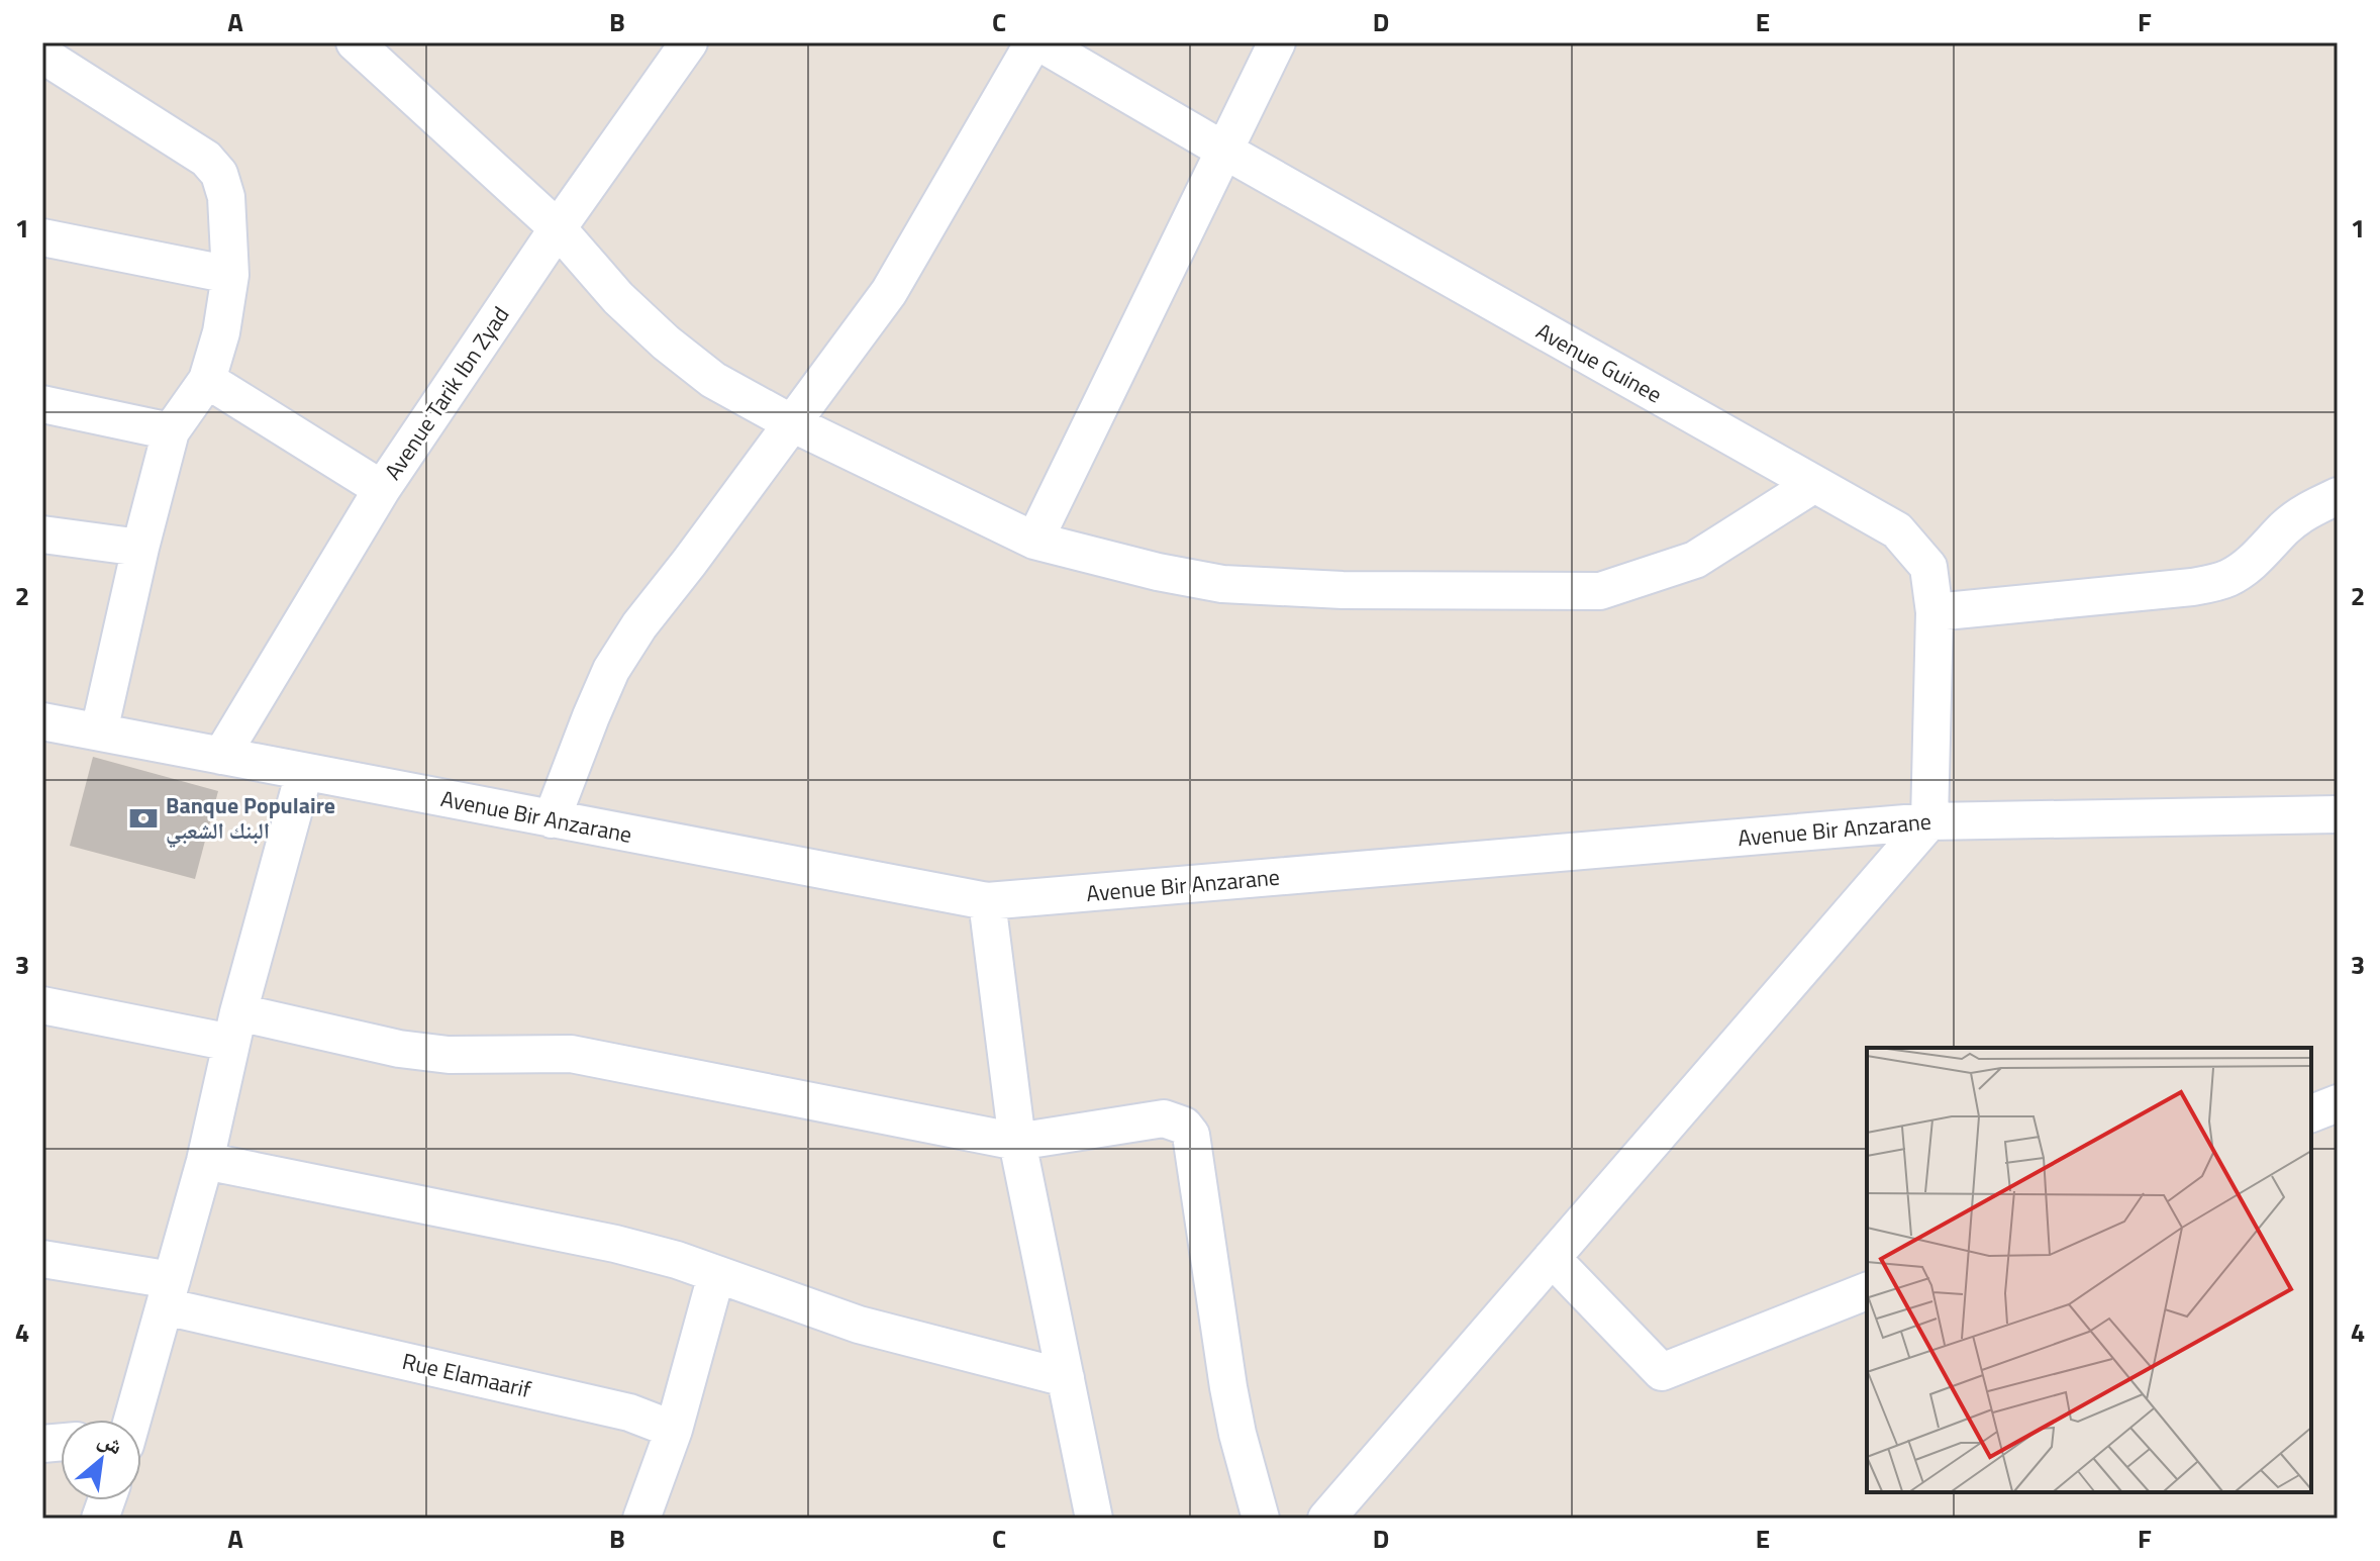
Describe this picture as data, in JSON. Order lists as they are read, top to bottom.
{
  "streets": {
    "street": [
      "Avenue Guinee",
      "Avenue Tarik Ibn Zyad",
      "Avenue Bir Anzarane",
      "Rue Elamaarif"
    ]
  },
  "crossings": [
    ["Avenue Guinee", "Avenue Bir Anzarane"],
    ["Avenue Tarik Ibn Zyad", "Avenue Bir Anzarane"]
  ],
  "places": {
    "bank": ["Banque Populaire البنك الشعبي"]
  },
  "north": "top right",
  "grid": {
    "columns": [
      "A",
      "B",
      "C",
      "D",
      "E",
      "F"
    ],
    "rows": [
      "1",
      "2",
      "3",
      "4"
    ]
  }
}
